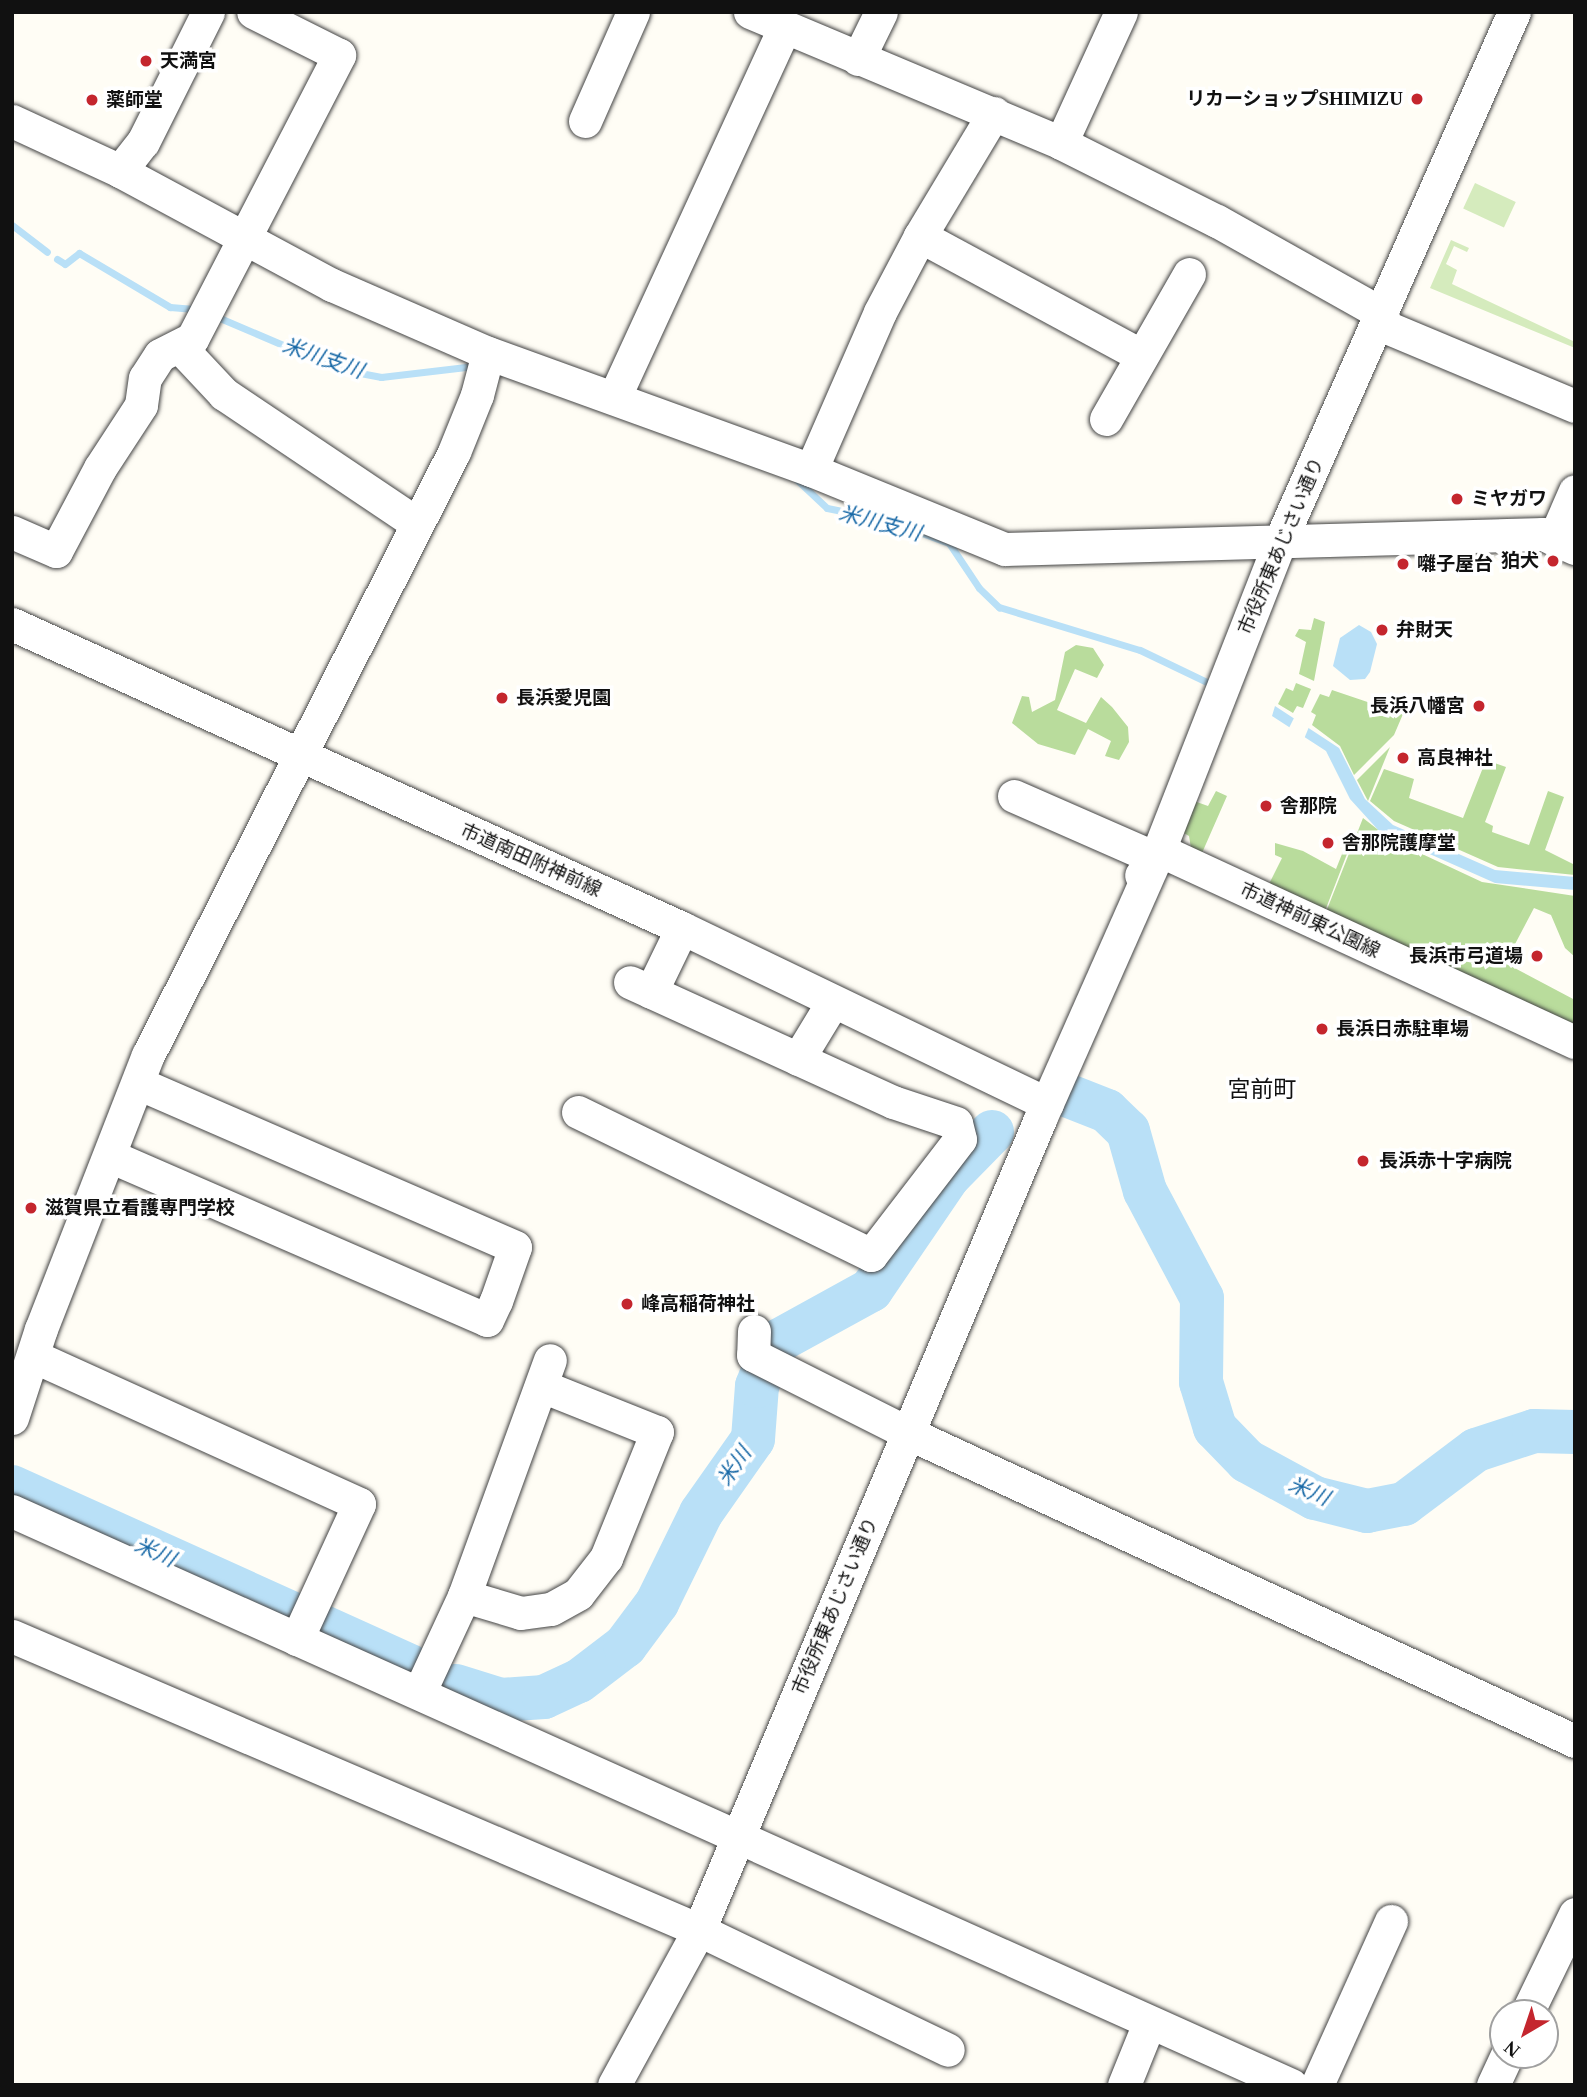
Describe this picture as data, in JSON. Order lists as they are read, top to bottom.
{
  "streets": {
    "street": ["市役所東あじさい通り", "市道南田附神前線", "市道神前東公園線"]
  },
  "crossings": [
    ["市役所東あじさい通り", "市道南田附神前線"],
    ["市役所東あじさい通り", "市道神前東公園線"]
  ],
  "districts": ["宮前町"],
  "water": ["米川支川", "米川"],
  "places": [
    "天満宮",
    "リカーショップSHIMIZU",
    "薬師堂",
    "ミヤガワ",
    "狛犬",
    "囃子屋台",
    "弁財天",
    "長浜愛児園",
    "長浜八幡宮",
    "高良神社",
    "舎那院",
    "舎那院護摩堂",
    "長浜市弓道場",
    "長浜日赤駐車場",
    "長浜赤十字病院",
    "滋賀県立看護専門学校",
    "峰高稲荷神社"
  ],
  "north": "bottom left"
}
